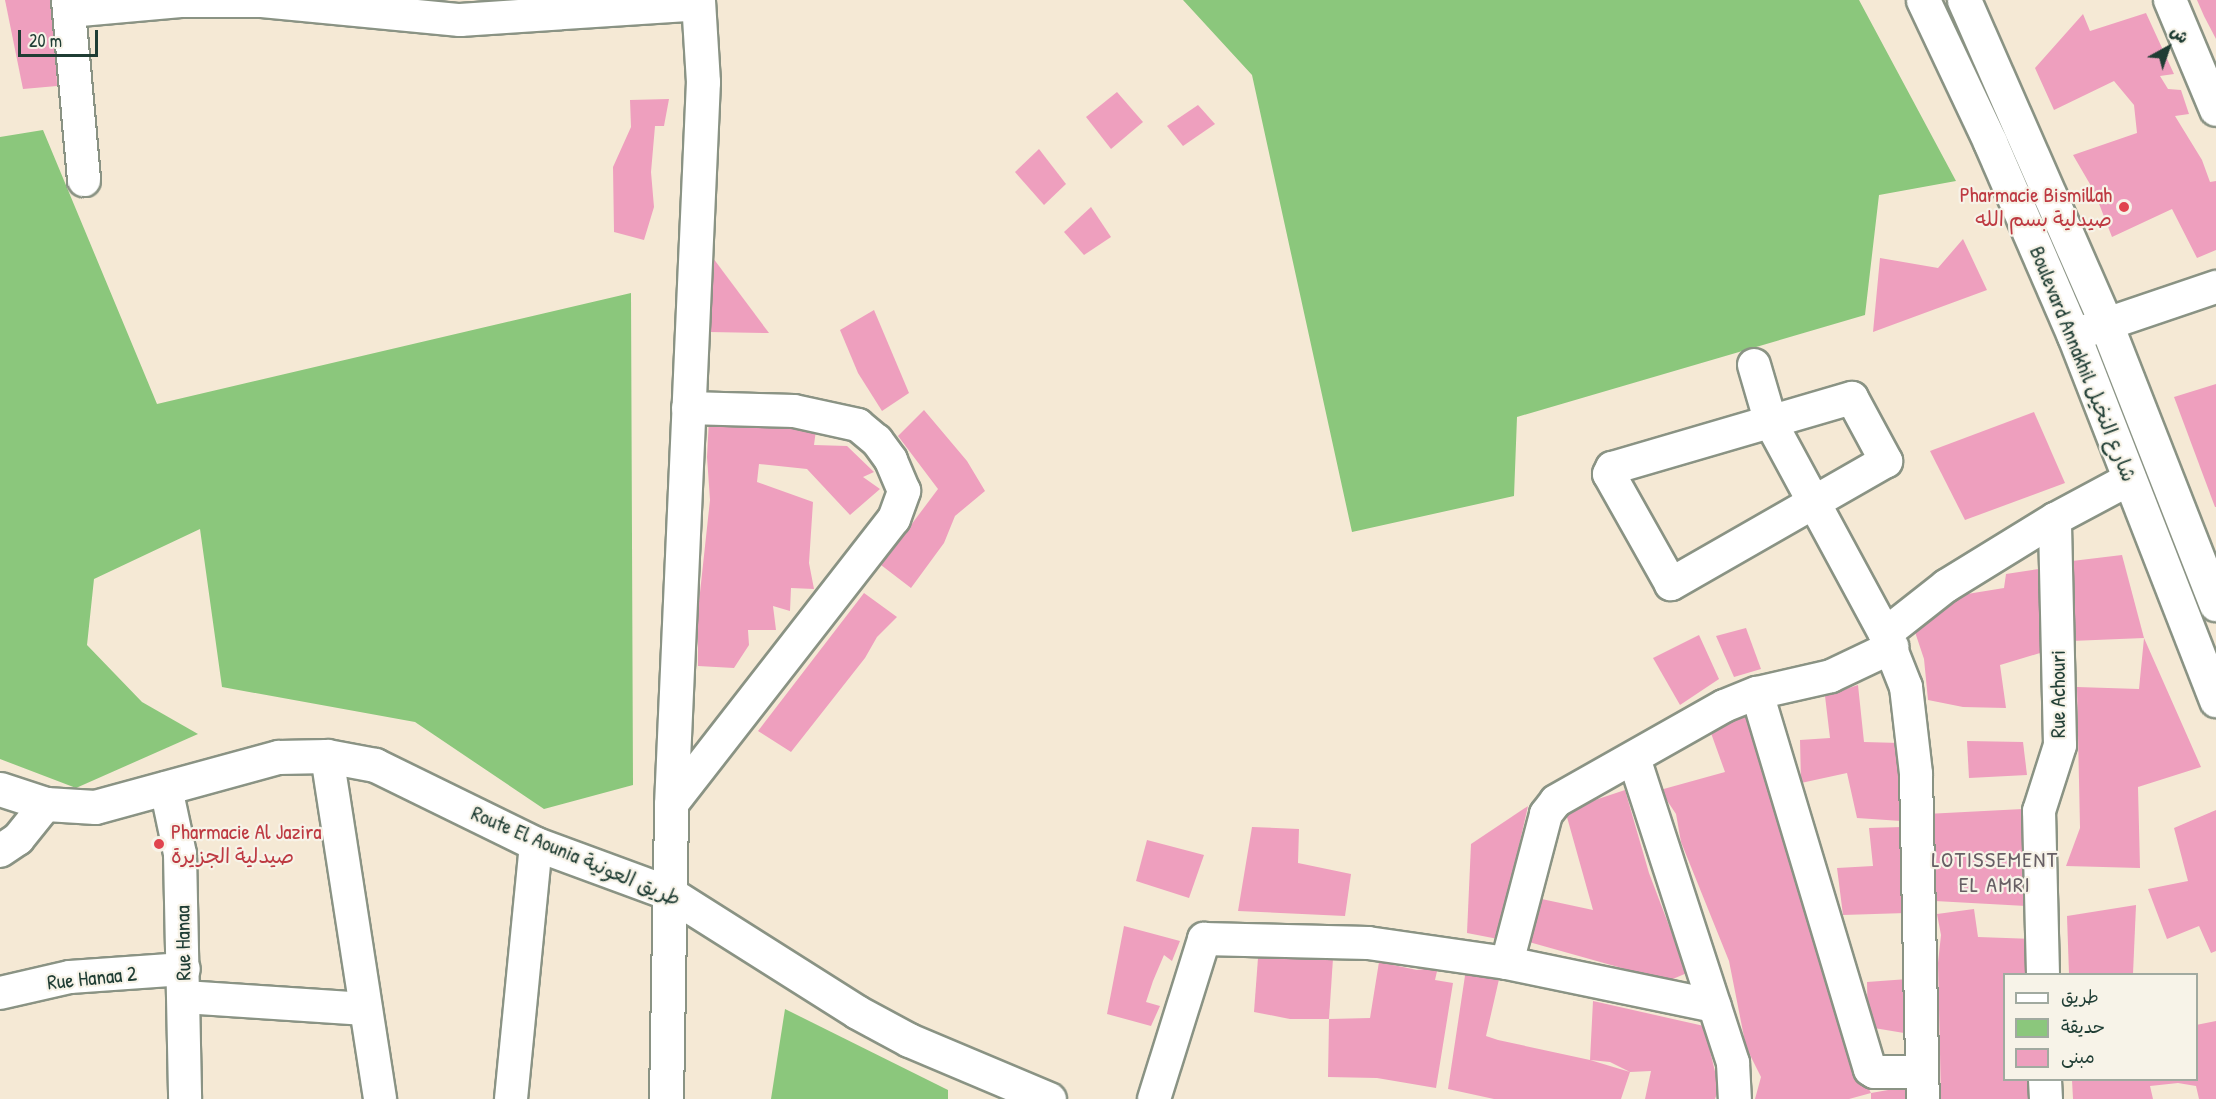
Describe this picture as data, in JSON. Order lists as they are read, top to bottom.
{
  "streets": {
    "street": [
      "Boulevard Annakhil شارع النخيل",
      "Rue Achouri",
      "Route El Aounia طريق العونية",
      "Rue Hanaa",
      "Rue Hanaa 2"
    ]
  },
  "crossings": [
    ["Route El Aounia طريق العونية", "Rue Hanaa"],
    ["Rue Hanaa", "Rue Hanaa 2"]
  ],
  "districts": ["LOTISSEMENT EL AMRI"],
  "places": ["Pharmacie Bismillah صيدلية بسم الله", "Pharmacie Al Jazira صيدلية الجزيرة"],
  "legend": ["طريق", "حديقة", "مبنى"],
  "scale_bar": "20 m",
  "north": "top right"
}
